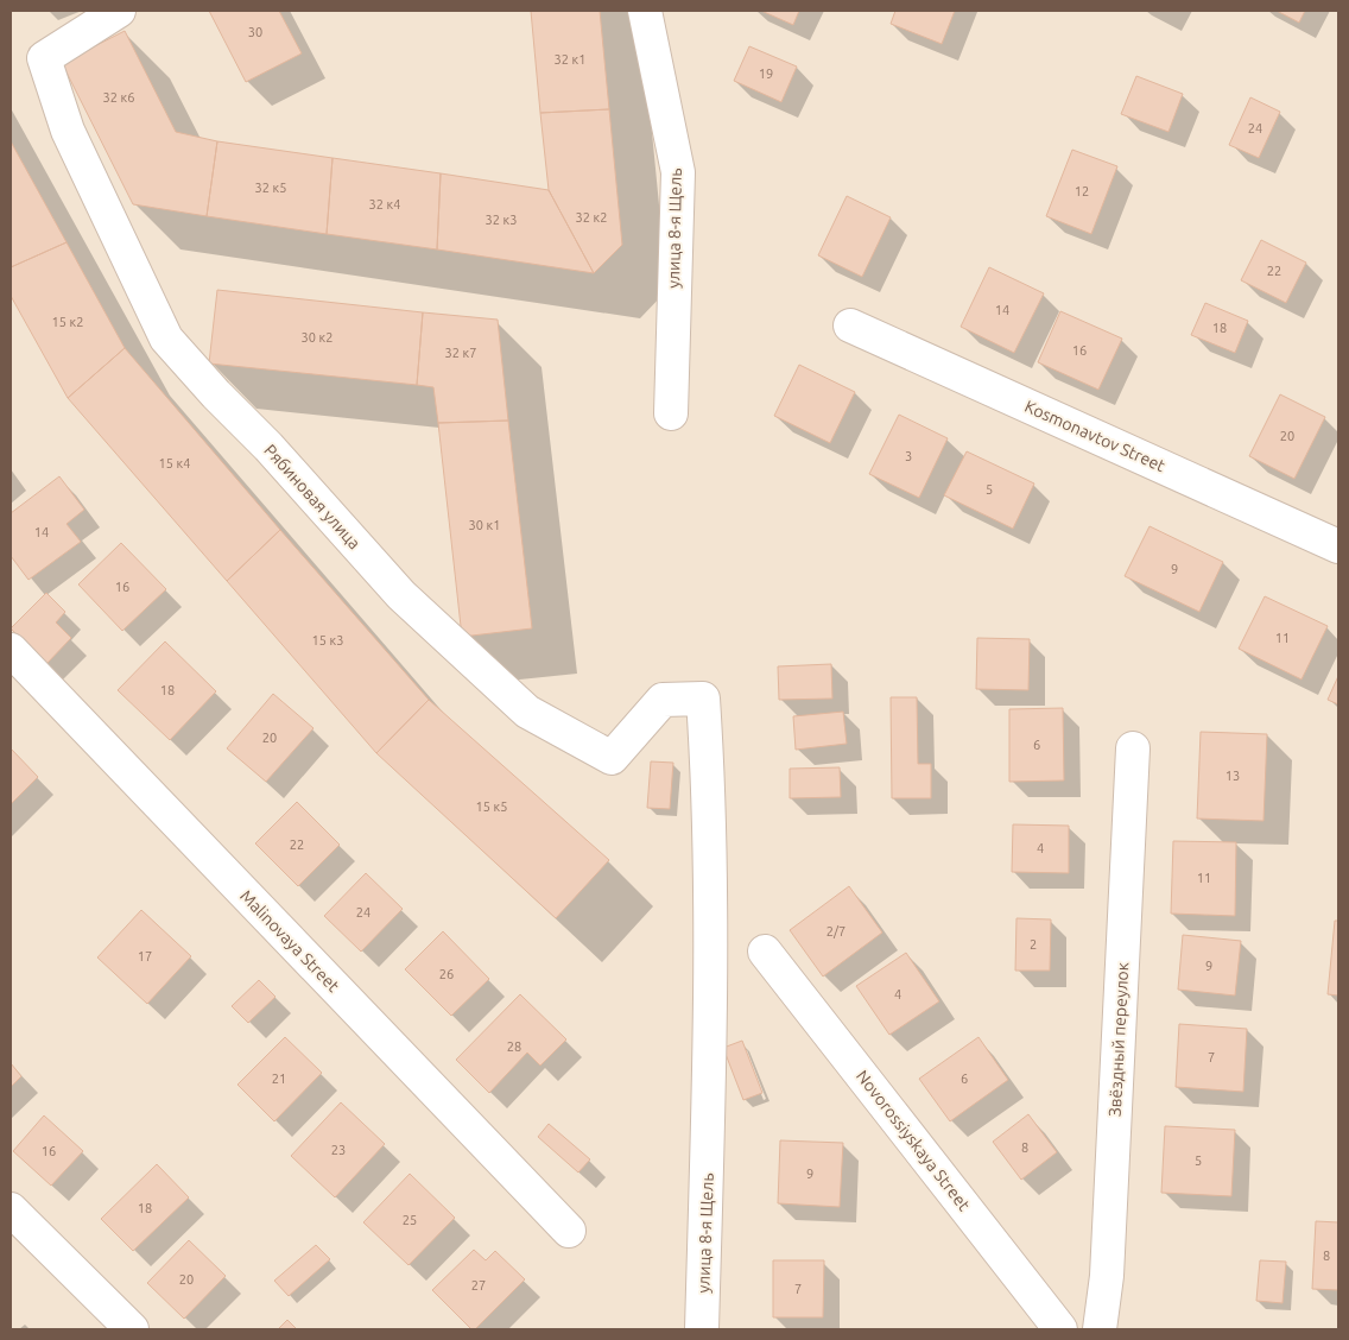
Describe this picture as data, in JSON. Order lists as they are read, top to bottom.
{
  "streets": {
    "street": [
      "улица 8-я Щель",
      "Kosmonavtov Street",
      "Рябиновая улица",
      "Malinovaya Street",
      "Звёздный переулок",
      "Novorossiyskaya Street"
    ]
  },
  "crossings": [
    ["улица 8-я Щель", "Рябиновая улица"]
  ],
  "house_numbers": [
    "30",
    "32 к1",
    "19",
    "32 к6",
    "24",
    "32 к5",
    "12",
    "32 к4",
    "32 к2",
    "32 к3",
    "22",
    "14",
    "15 к2",
    "18",
    "30 к2",
    "16",
    "32 к7",
    "20",
    "3",
    "15 к4",
    "5",
    "30 к1",
    "14",
    "9",
    "16",
    "11",
    "15 к3",
    "18",
    "20",
    "6",
    "13",
    "15 к5",
    "22",
    "4",
    "11",
    "24",
    "2/7",
    "2",
    "17",
    "9",
    "26",
    "4",
    "28",
    "7",
    "21",
    "6",
    "8",
    "23",
    "16",
    "5",
    "9",
    "18",
    "25",
    "8",
    "20",
    "27",
    "7"
  ]
}
